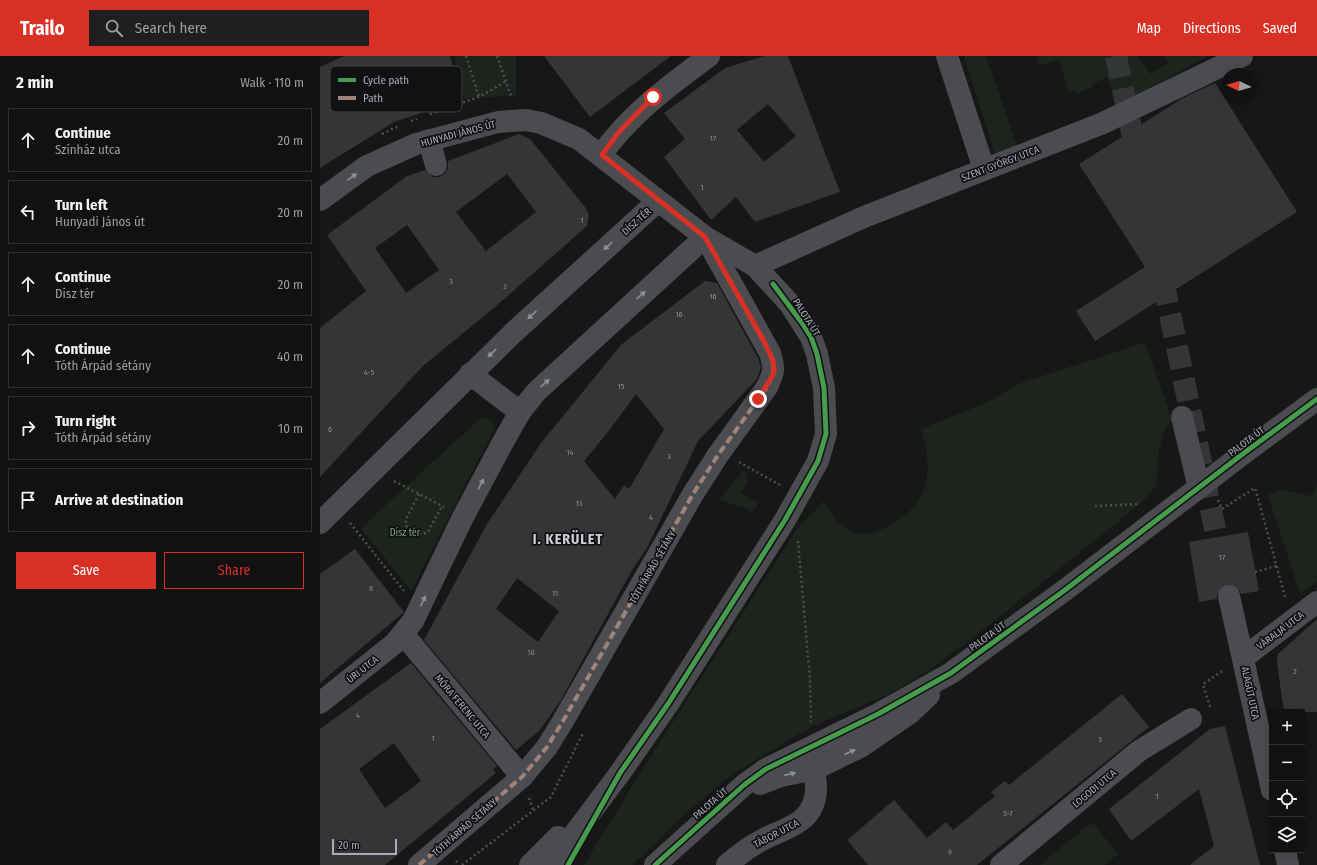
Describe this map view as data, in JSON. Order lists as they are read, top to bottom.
{
  "streets": {
    "street": [
      "HUNYADI JÁNOS ÚT",
      "SZENT GYÖRGY UTCA",
      "DÍSZ TÉR",
      "PALOTA ÚT",
      "TÓTH ÁRPÁD SÉTÁNY",
      "VÁRALJA UTCA",
      "ÚRI UTCA",
      "ALAGÚT UTCA",
      "MÓRA FERENC UTCA",
      "LOGODI UTCA",
      "TÁBOR UTCA"
    ]
  },
  "crossings": [
    ["HUNYADI JÁNOS ÚT", "DÍSZ TÉR"],
    ["SZENT GYÖRGY UTCA", "PALOTA ÚT"],
    ["DÍSZ TÉR", "PALOTA ÚT"],
    ["DÍSZ TÉR", "TÓTH ÁRPÁD SÉTÁNY"],
    ["PALOTA ÚT", "TÓTH ÁRPÁD SÉTÁNY"],
    ["PALOTA ÚT", "TÁBOR UTCA"],
    ["TÓTH ÁRPÁD SÉTÁNY", "MÓRA FERENC UTCA"],
    ["VÁRALJA UTCA", "ALAGÚT UTCA"],
    ["ÚRI UTCA", "MÓRA FERENC UTCA"]
  ],
  "districts": ["I. KERÜLET"],
  "parks": ["Dísz tér"],
  "house_numbers": [
    "17",
    "1",
    "1",
    "3",
    "2",
    "16",
    "16",
    "4-5",
    "15",
    "6",
    "14",
    "3",
    "13",
    "4",
    "17",
    "8",
    "11",
    "10",
    "2",
    "4",
    "1",
    "3",
    "1",
    "5-7",
    "9"
  ],
  "legend": ["Cycle path", "Path"],
  "scale_bar": "20 m",
  "north": "left",
  "page": {
    "header": "Trailo",
    "search": "Search here",
    "nav": ["Map", "Directions", "Saved"],
    "heading": ["2 min", "Walk · 110 m"],
    "list": [
      ["Continue", "Színház utca", "20 m"],
      ["Turn left", "Hunyadi János út", "20 m"],
      ["Continue", "Dísz tér", "20 m"],
      ["Continue", "Tóth Árpád sétány", "40 m"],
      ["Turn right", "Tóth Árpád sétány", "10 m"],
      "Arrive at destination"
    ],
    "buttons": ["Save", "Share"],
    "map_buttons": ["+", "−"],
    "scale": "20 m"
  }
}
